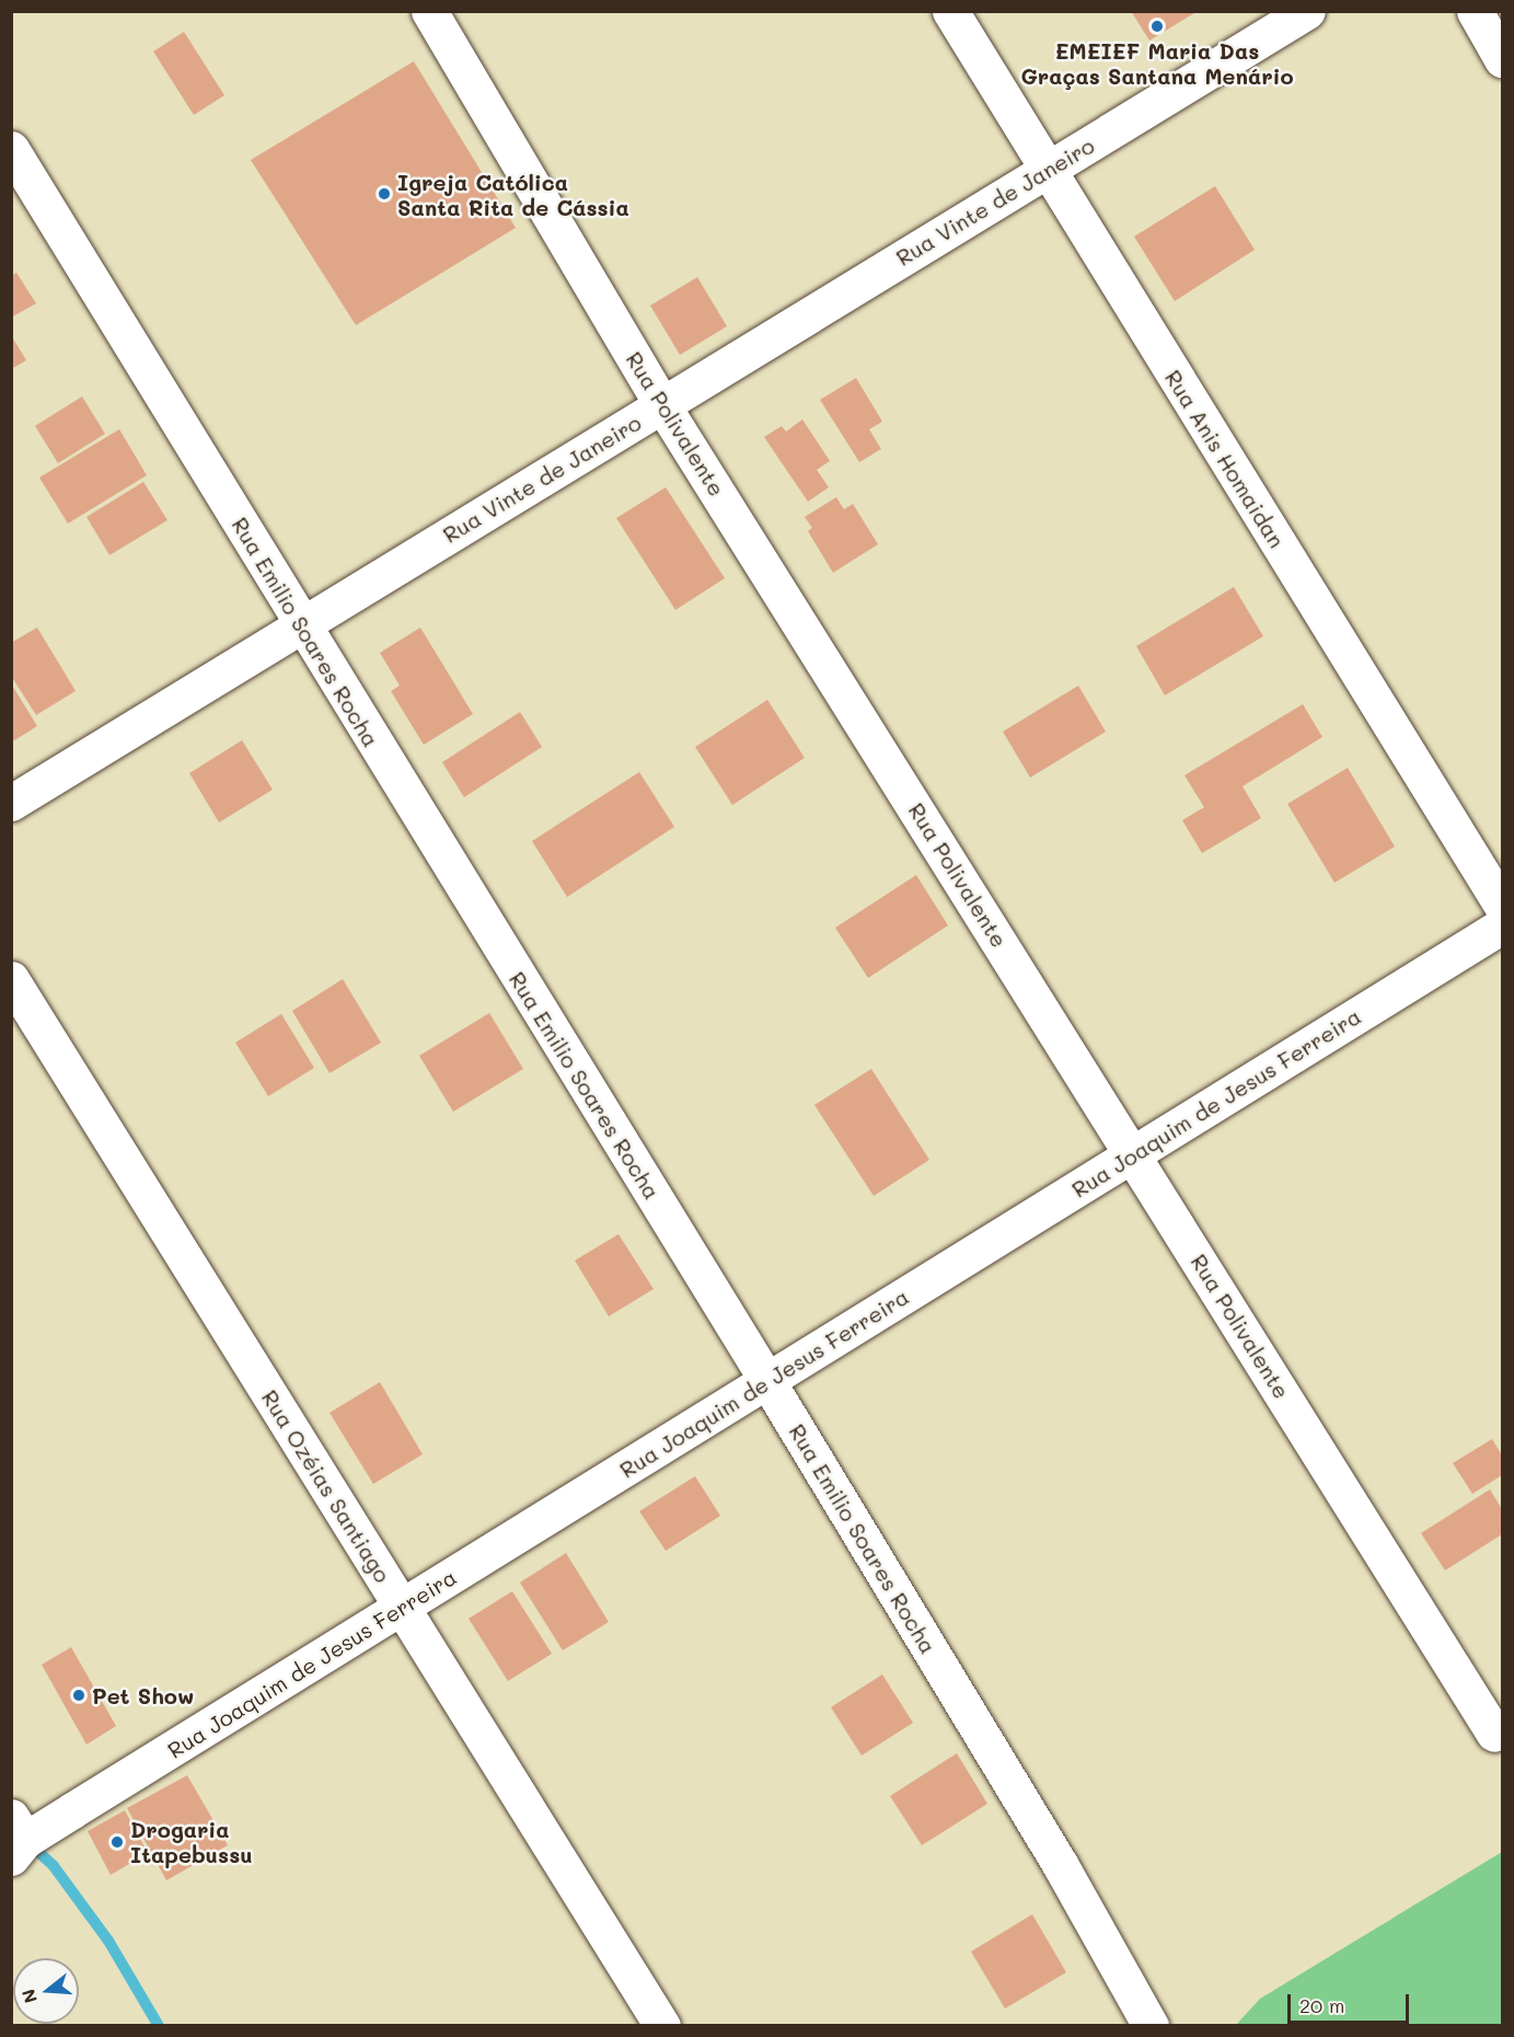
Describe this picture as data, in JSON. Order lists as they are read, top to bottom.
{
  "streets": {
    "street": [
      "Rua Vinte de Janeiro",
      "Rua Polivalente",
      "Rua Anis Homaidan",
      "Rua Emilio Soares Rocha",
      "Rua Joaquim de Jesus Ferreira",
      "Rua Ozéias Santiago"
    ]
  },
  "crossings": [
    ["Rua Vinte de Janeiro", "Rua Polivalente"],
    ["Rua Vinte de Janeiro", "Rua Anis Homaidan"],
    ["Rua Vinte de Janeiro", "Rua Emilio Soares Rocha"],
    ["Rua Polivalente", "Rua Joaquim de Jesus Ferreira"],
    ["Rua Emilio Soares Rocha", "Rua Joaquim de Jesus Ferreira"],
    ["Rua Joaquim de Jesus Ferreira", "Rua Ozéias Santiago"]
  ],
  "places": [
    "EMEIEF Maria Das Graças Santana Menário",
    "Igreja Católica Santa Rita de Cássia",
    "Pet Show",
    "Drogaria Itapebussu"
  ],
  "scale_bar": "20 m",
  "north": "left"
}
